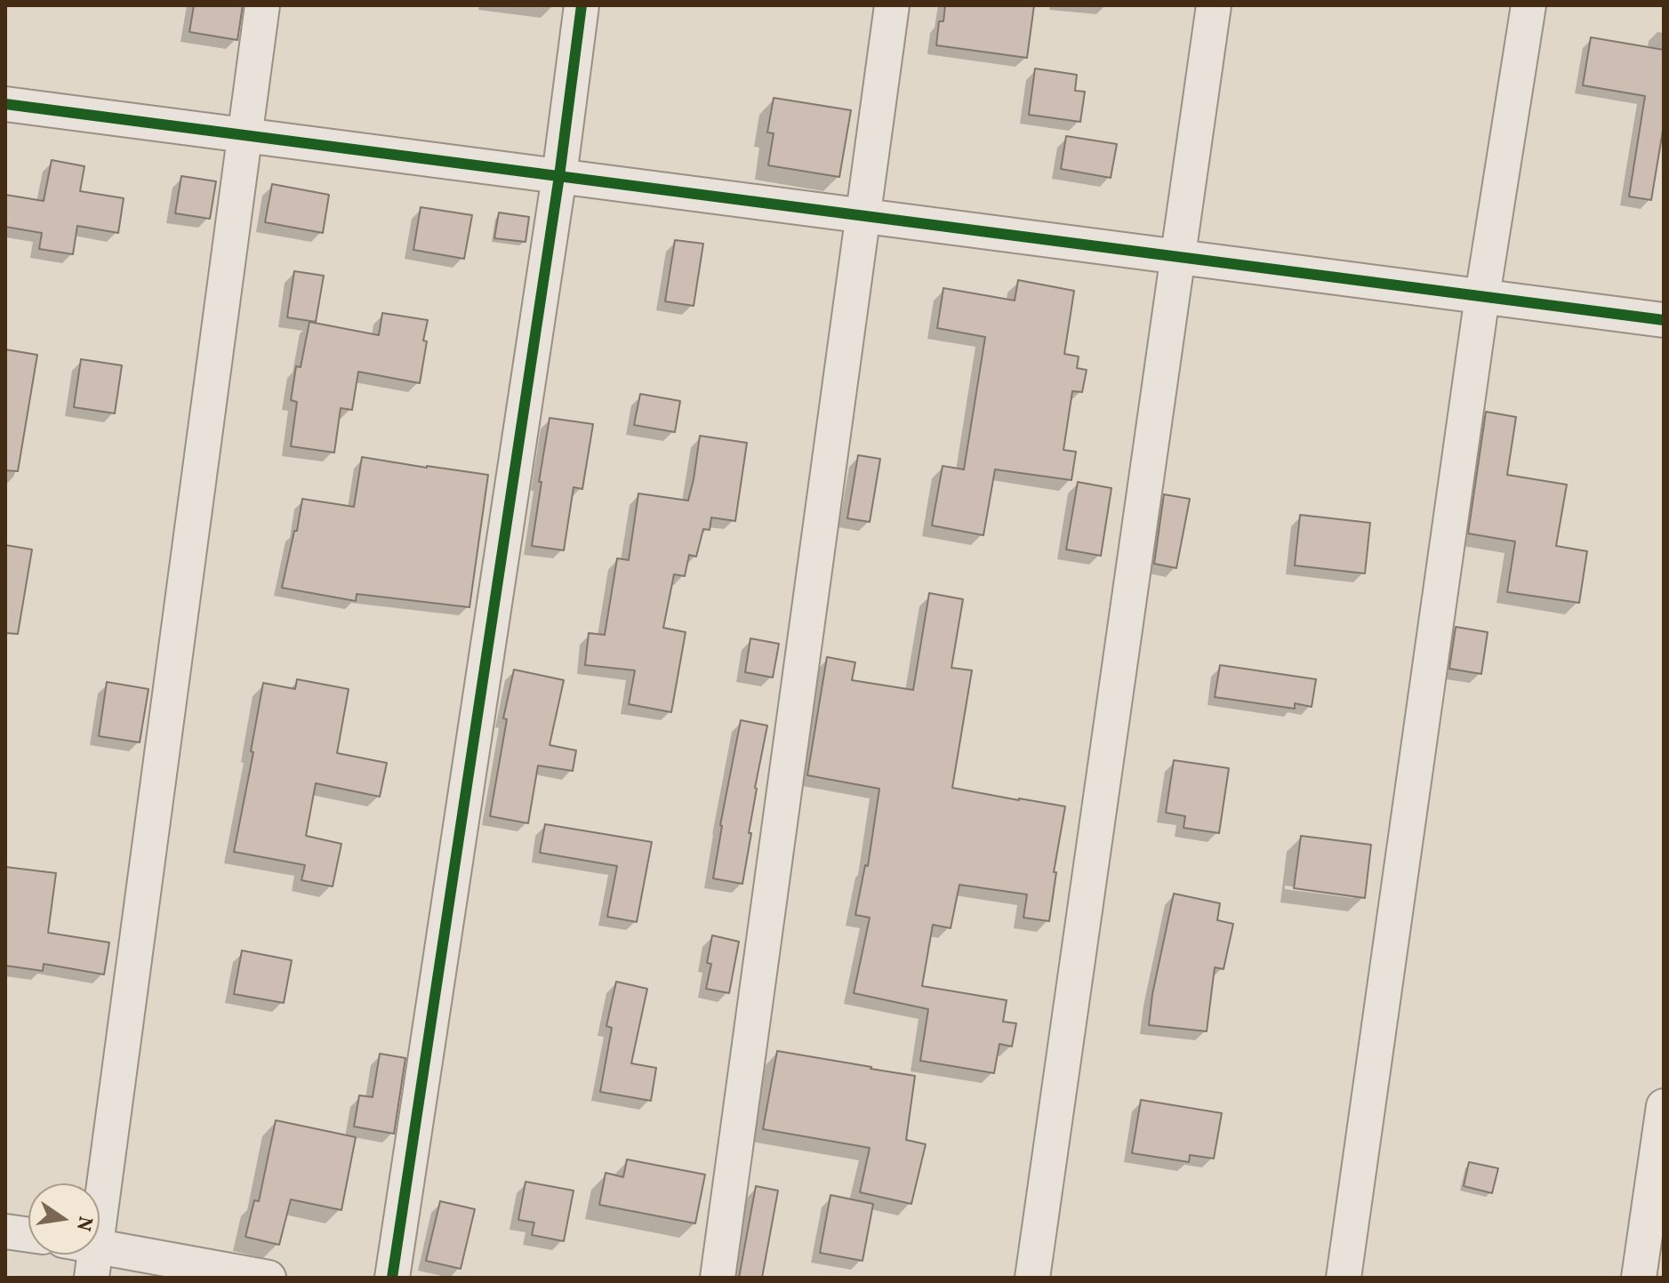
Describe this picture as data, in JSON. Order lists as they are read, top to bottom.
{
  "north": "right"
}
